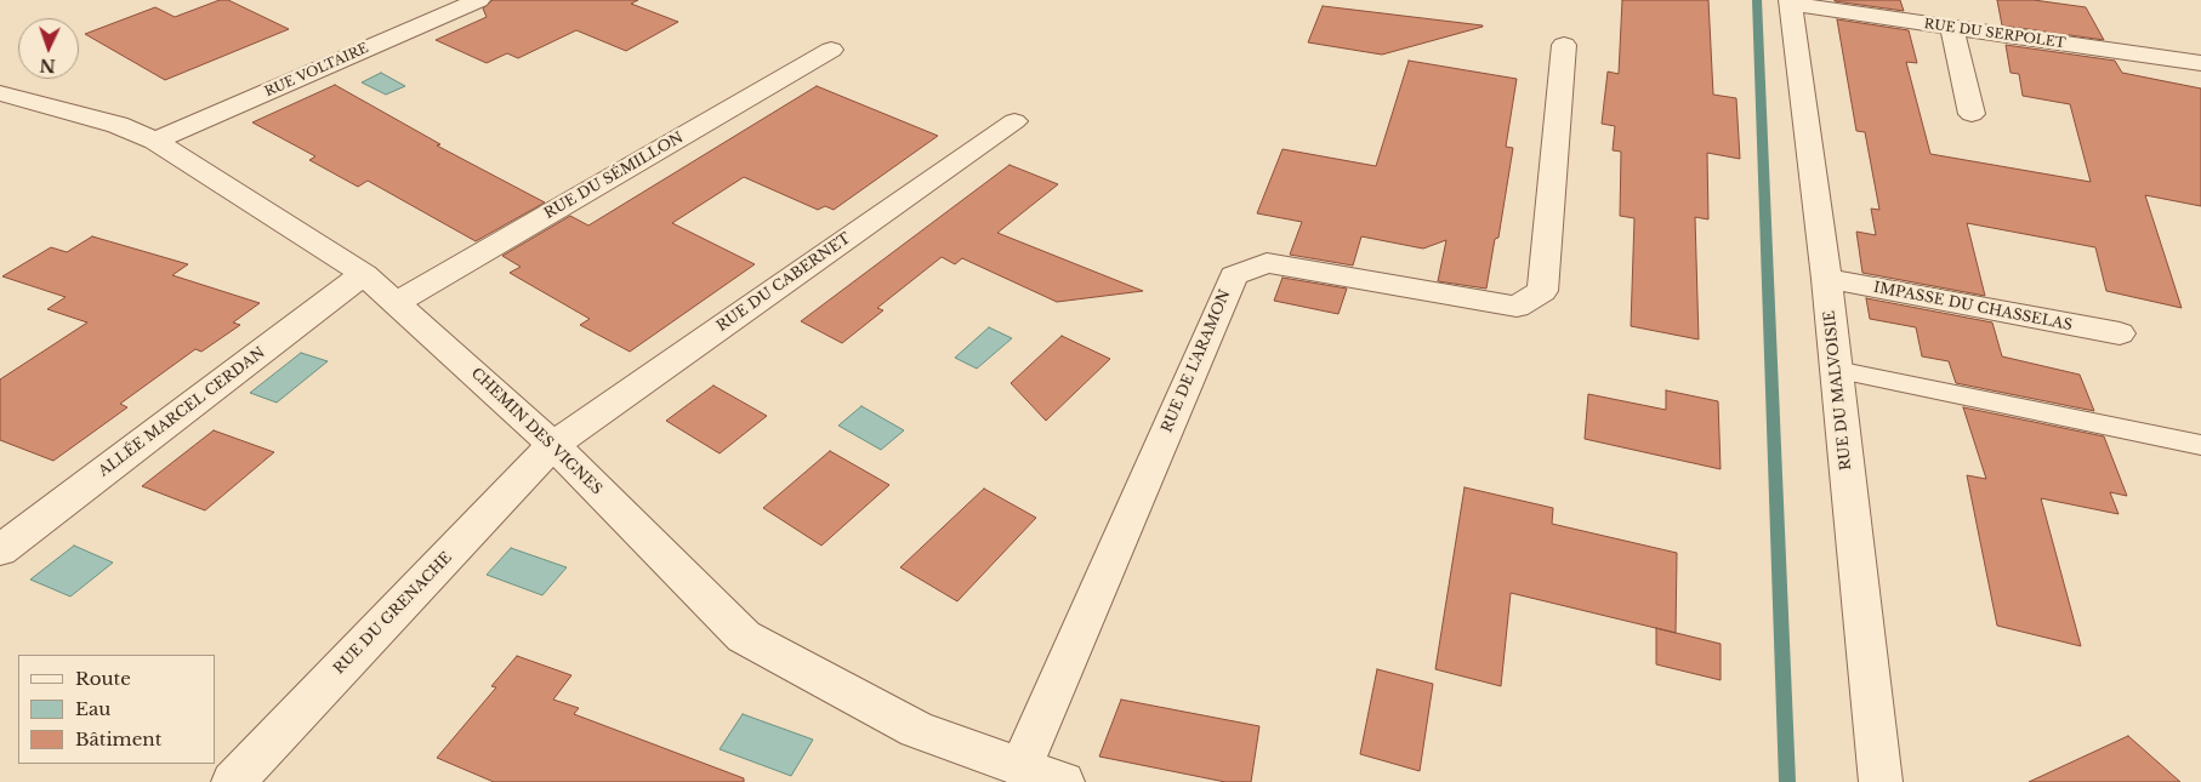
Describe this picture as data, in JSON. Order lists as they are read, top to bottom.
{
  "streets": {
    "street": [
      "RUE DU SERPOLET",
      "RUE VOLTAIRE",
      "RUE DU SÉMILLON",
      "RUE DU CABERNET",
      "IMPASSE DU CHASSELAS",
      "RUE DE L'ARAMON",
      "RUE DU MALVOISIE",
      "ALLÉE MARCEL CERDAN",
      "CHEMIN DES VIGNES",
      "RUE DU GRENACHE"
    ]
  },
  "crossings": [
    ["RUE DU SERPOLET", "RUE DU MALVOISIE"],
    ["RUE VOLTAIRE", "CHEMIN DES VIGNES"],
    ["RUE DU SÉMILLON", "CHEMIN DES VIGNES"],
    ["RUE DU CABERNET", "CHEMIN DES VIGNES"],
    ["RUE DU CABERNET", "RUE DU GRENACHE"],
    ["IMPASSE DU CHASSELAS", "RUE DU MALVOISIE"],
    ["RUE DE L'ARAMON", "CHEMIN DES VIGNES"],
    ["ALLÉE MARCEL CERDAN", "CHEMIN DES VIGNES"],
    ["CHEMIN DES VIGNES", "RUE DU GRENACHE"]
  ],
  "legend": ["Route", "Eau", "Bâtiment"],
  "north": "bottom"
}
